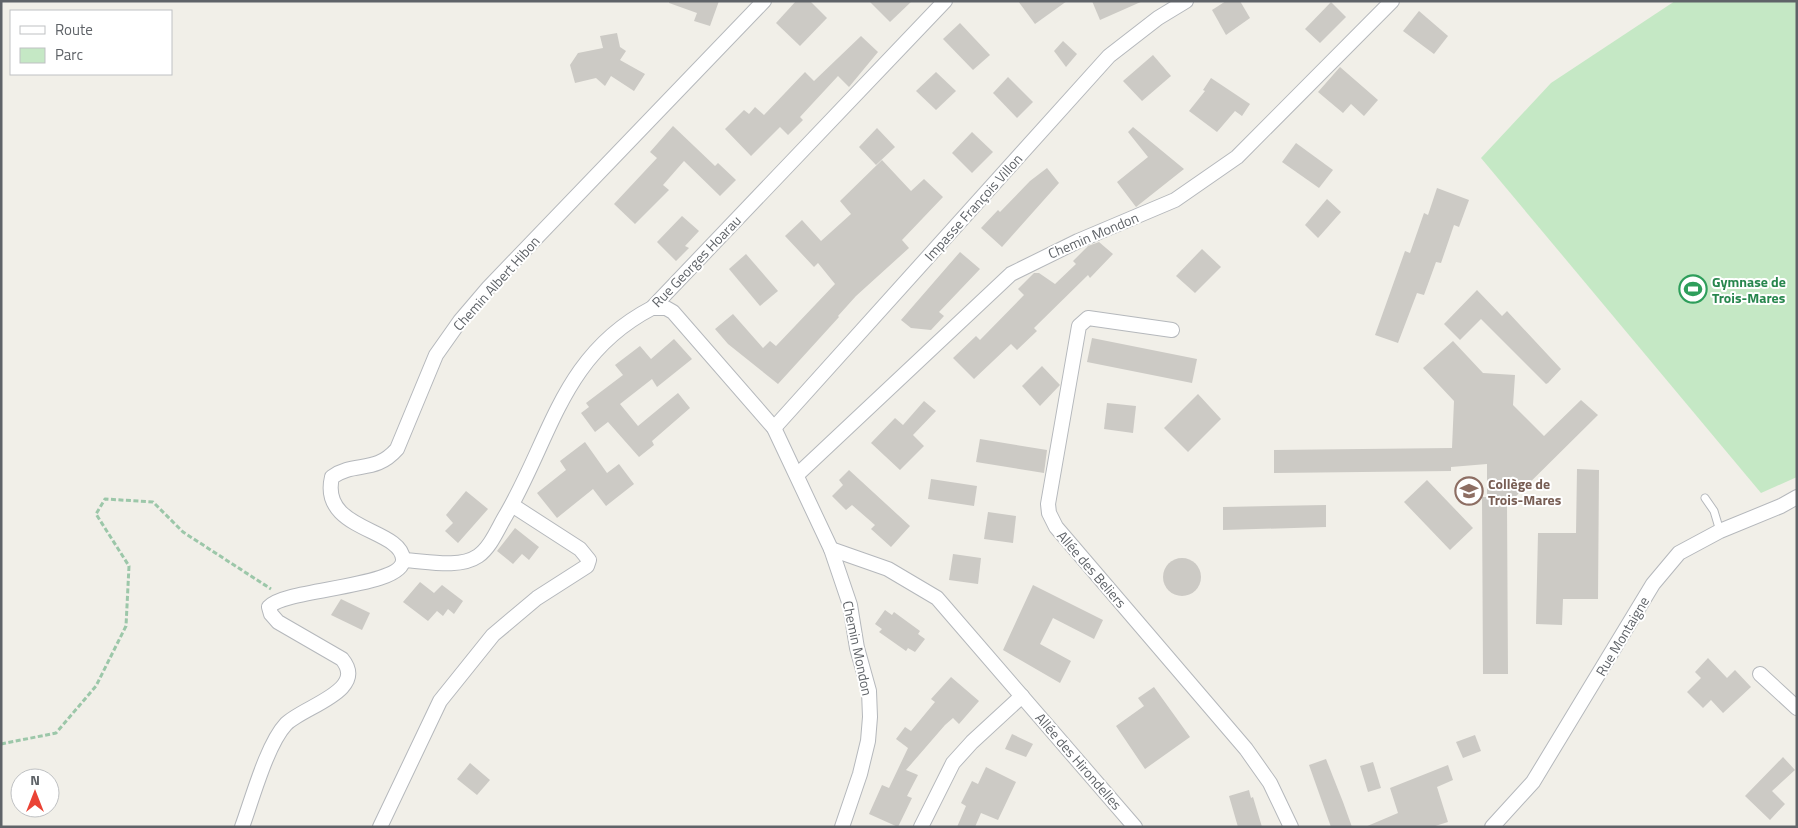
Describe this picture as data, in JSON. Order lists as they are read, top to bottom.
{
  "streets": {
    "street": [
      "Impasse François Villon",
      "Chemin Mondon",
      "Rue Georges Hoarau",
      "Chemin Albert Hibon",
      "Allée des Beliers",
      "Rue Montaigne",
      "Allée des Hirondelles"
    ]
  },
  "crossings": [
    ["Impasse François Villon", "Chemin Mondon"],
    ["Chemin Mondon", "Rue Georges Hoarau"],
    ["Chemin Mondon", "Allée des Hirondelles"],
    ["Rue Georges Hoarau", "Chemin Albert Hibon"]
  ],
  "places": {
    "sports": ["Gymnase de Trois-Mares"],
    "school or university": ["Collège de Trois-Mares"]
  },
  "legend": ["Route", "Parc"],
  "north": "top"
}
